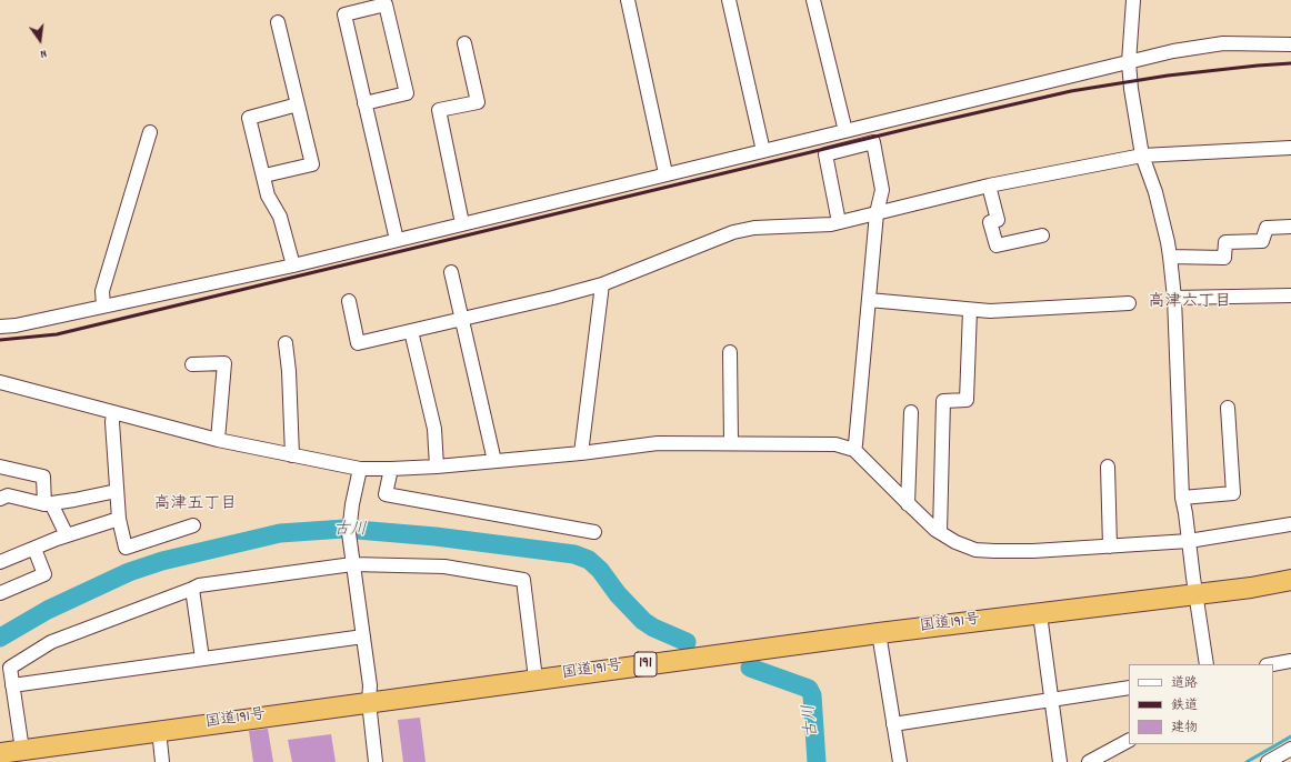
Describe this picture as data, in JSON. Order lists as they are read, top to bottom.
{
  "streets": {
    "highway": ["国道191号", "191"]
  },
  "districts": ["高津六丁目", "高津五丁目"],
  "water": ["古川"],
  "legend": ["道路", "鉄道", "建物"],
  "north": "bottom"
}
